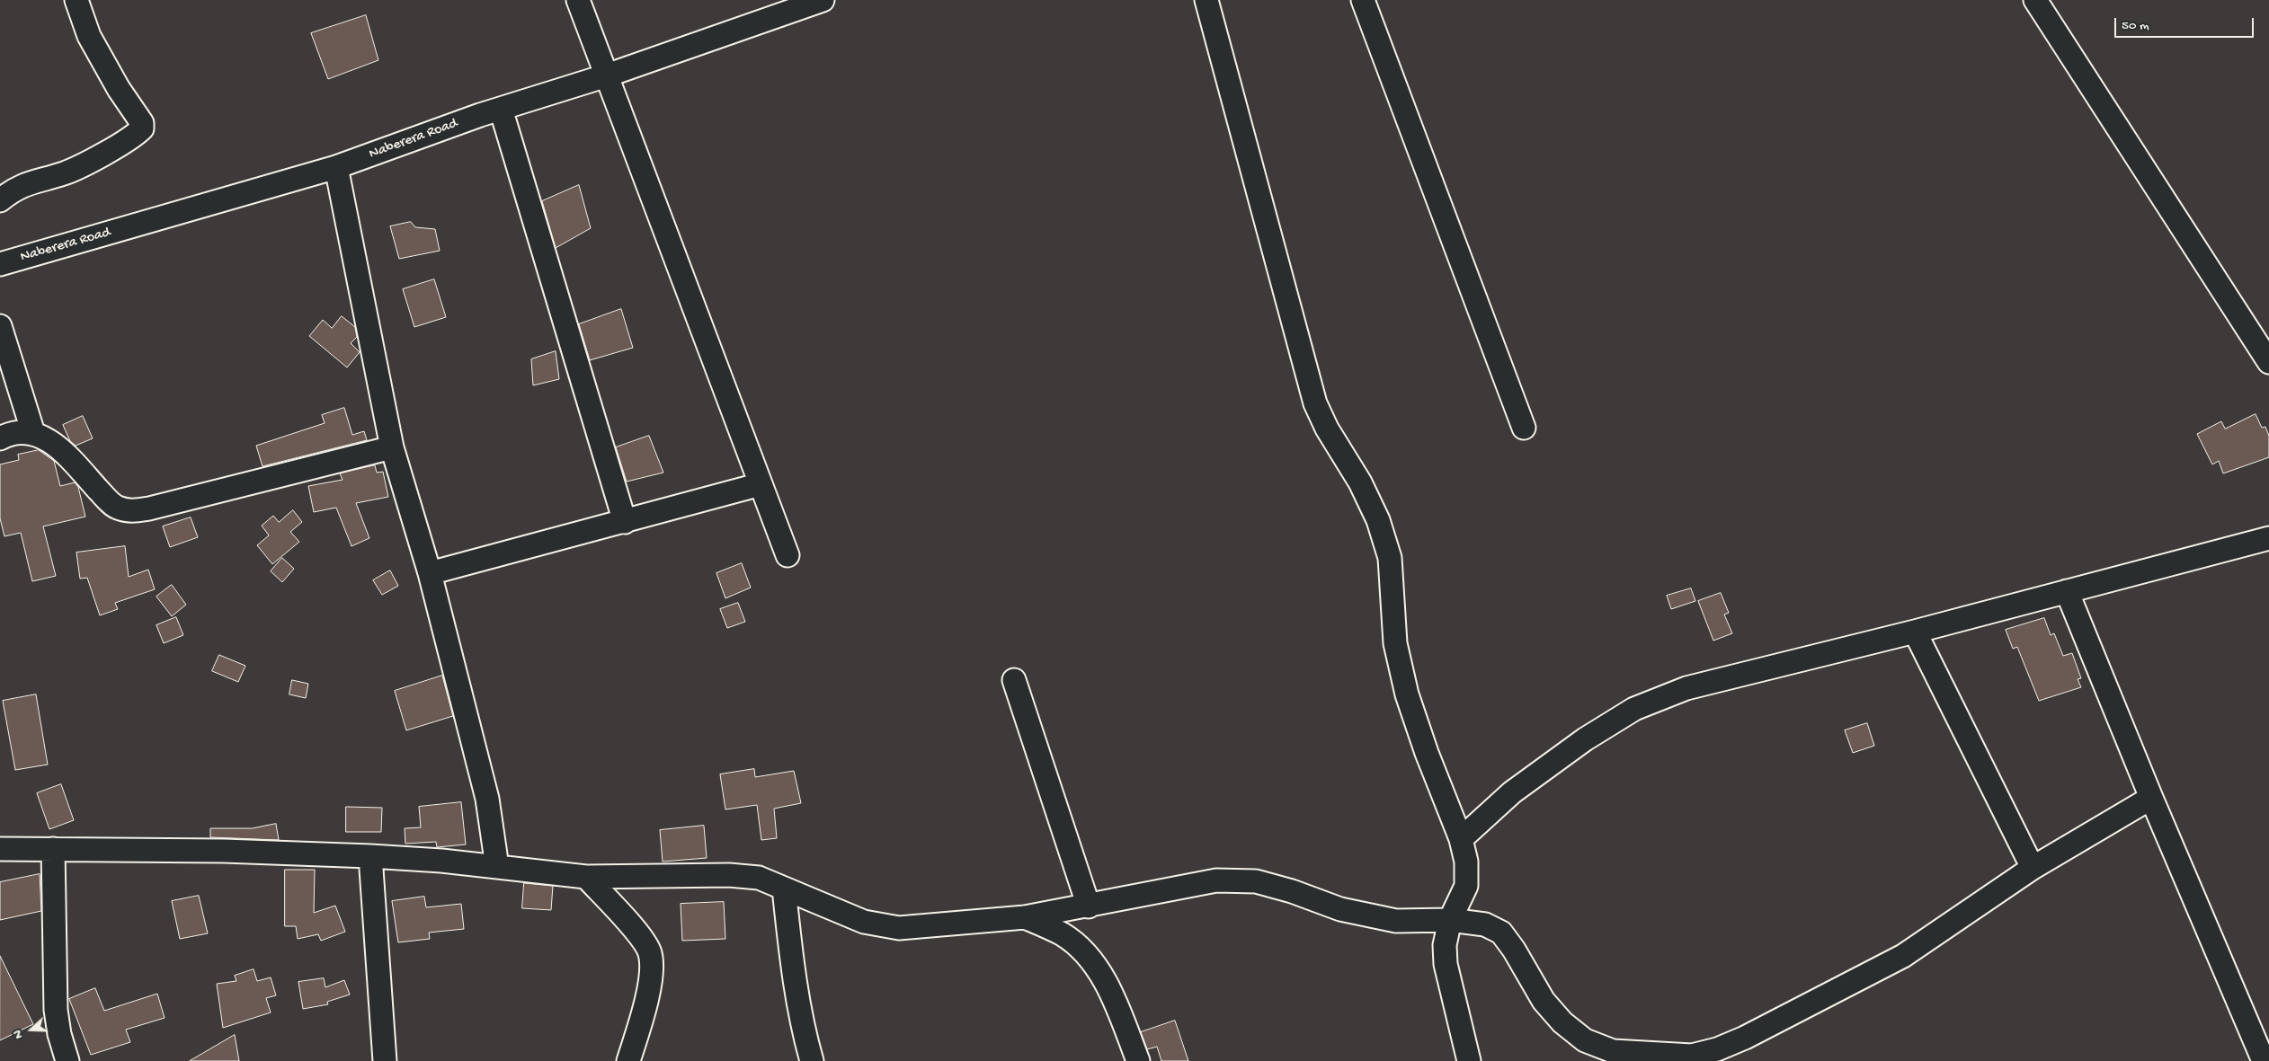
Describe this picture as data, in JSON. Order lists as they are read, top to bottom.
{
  "streets": {
    "street": ["Naberera Road"]
  },
  "scale_bar": "50 m",
  "north": "left"
}
